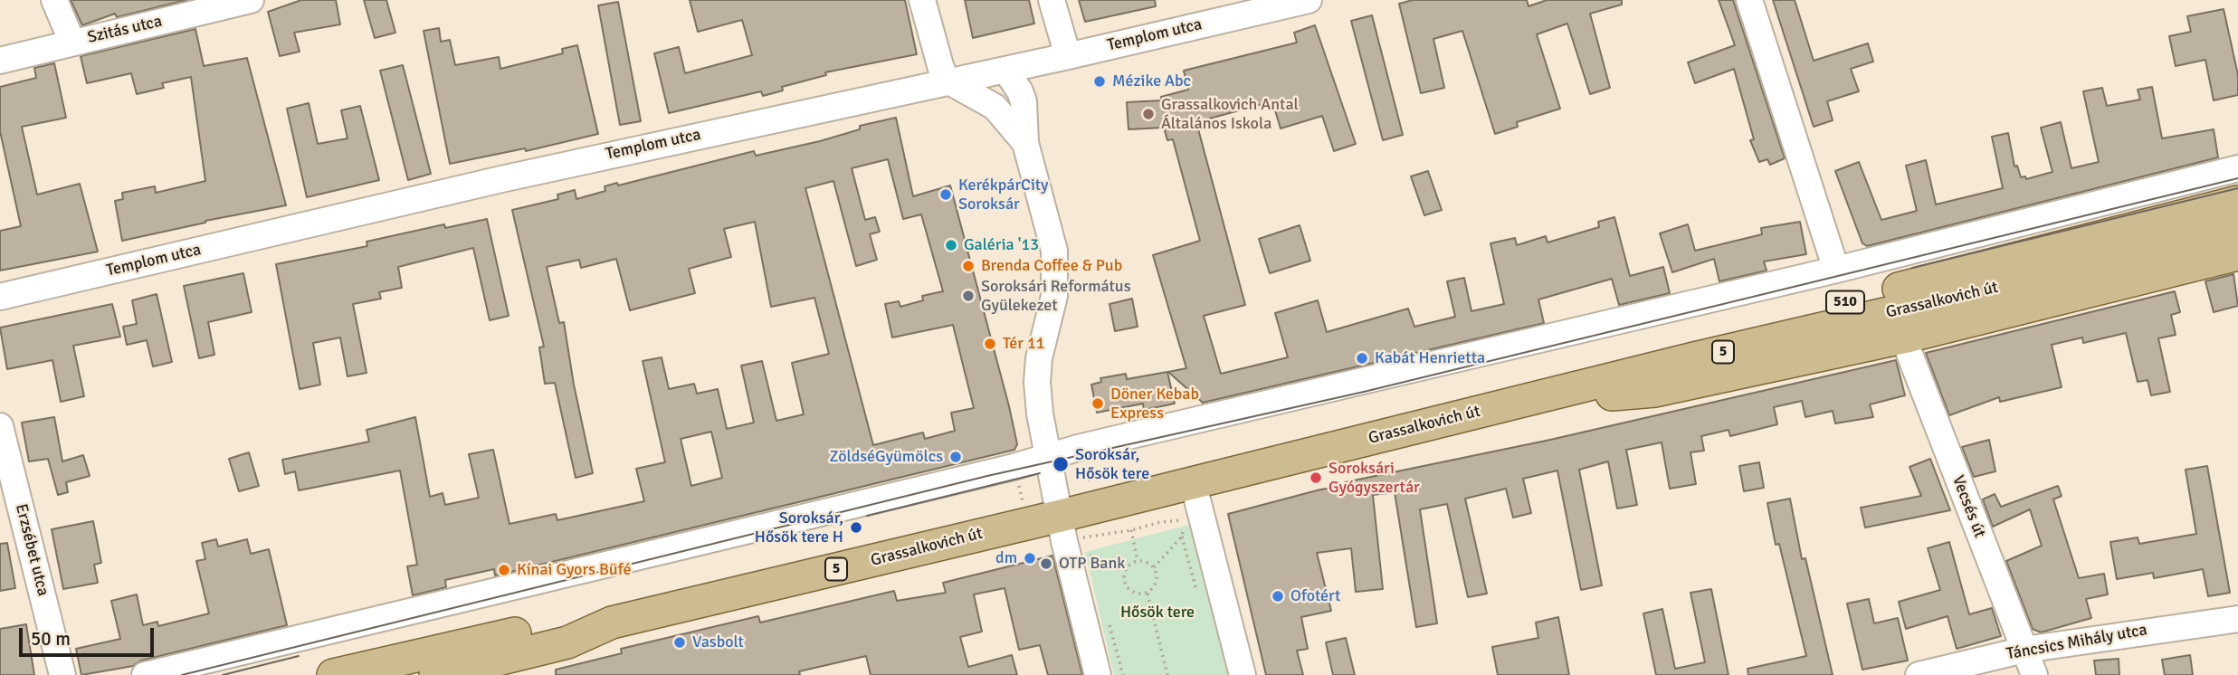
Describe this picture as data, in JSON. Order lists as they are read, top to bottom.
{
  "streets": {
    "main road": ["Grassalkovich út", "510", "5"],
    "street": [
      "Szitás utca",
      "Templom utca",
      "Vecsés út",
      "Erzsébet utca",
      "Táncsics Mihály utca"
    ]
  },
  "crossings": [
    ["Grassalkovich út", "510"],
    ["Grassalkovich út", "Vecsés út"],
    ["Vecsés út", "Táncsics Mihály utca"]
  ],
  "parks": ["Hősök tere"],
  "places": [
    "Mézike Abc",
    "Grassalkovich Antal Általános Iskola",
    "KerékpárCity Soroksár",
    "Galéria '13",
    "Brenda Coffee & Pub",
    "Soroksári Református Gyülekezet",
    "Tér 11",
    "Kabát Henrietta",
    "Döner Kebab Express",
    "ZöldséGyümölcs",
    "Soroksár, Hősök tere",
    "Soroksári Gyógyszertár",
    "Soroksár, Hősök tere H",
    "dm",
    "OTP Bank",
    "Kínai Gyors Büfé",
    "Ofotért",
    "Vasbolt"
  ],
  "scale_bar": "50 m"
}
